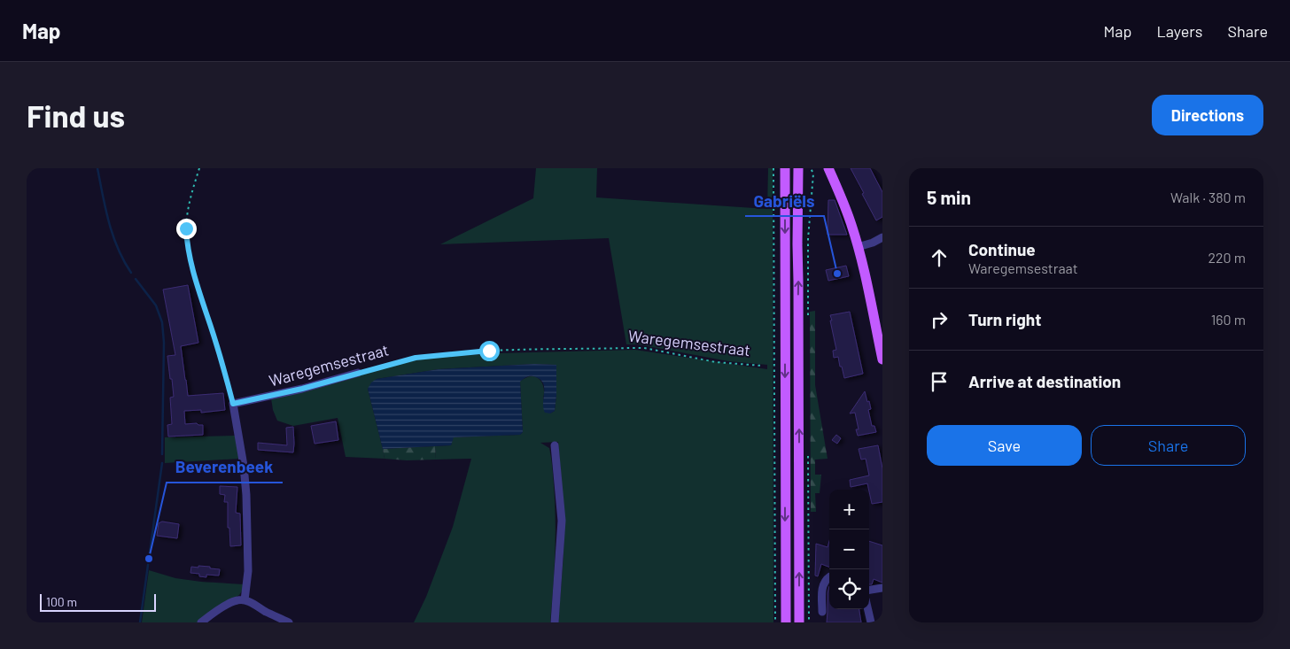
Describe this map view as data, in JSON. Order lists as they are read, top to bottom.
{
  "streets": {
    "street": ["Waregemsestraat"]
  },
  "places": ["Gabriëls", "Beverenbeek"],
  "scale_bar": "100 m",
  "page": {
    "header": "Map",
    "nav": ["Map", "Layers", "Share"],
    "buttons": [
      "Directions",
      ["Save", "Share"]
    ],
    "title": "Find us",
    "heading": ["5 min", "Walk · 380 m"],
    "list": [
      ["Continue", "Waregemsestraat", "220 m"],
      ["Turn right", "160 m"],
      "Arrive at destination"
    ],
    "map_buttons": ["+", "−"],
    "scale": "100 m"
  }
}
